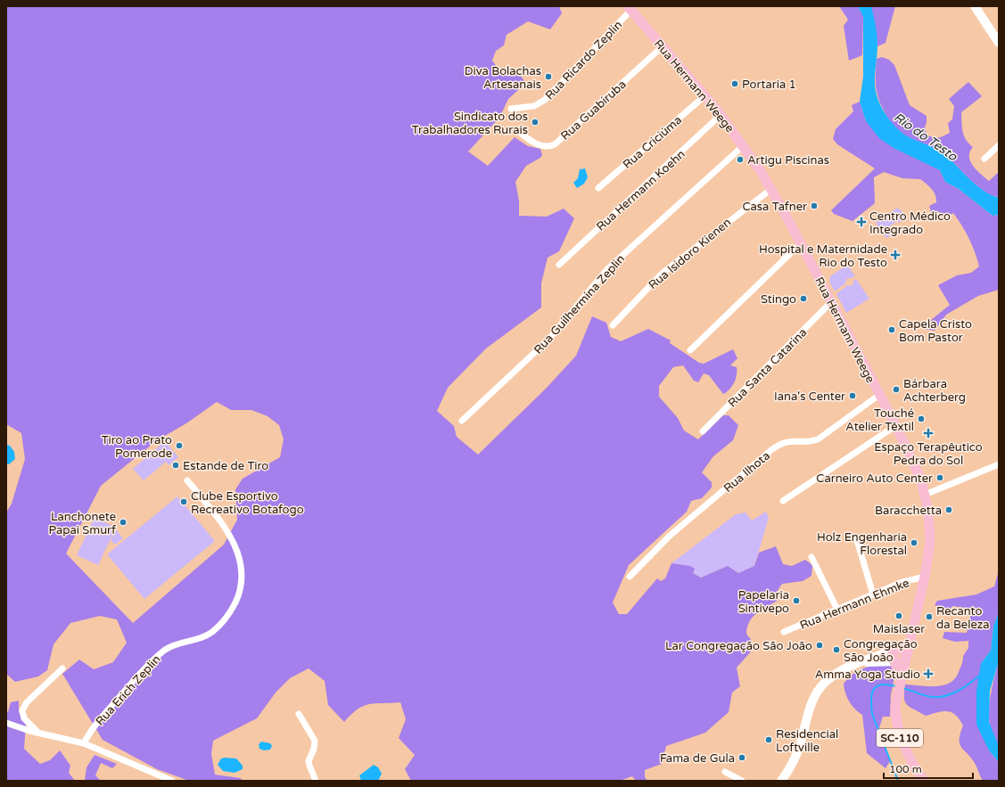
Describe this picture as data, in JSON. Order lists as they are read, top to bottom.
{
  "streets": {
    "main road": ["Rua Hermann Weege", "SC-110"],
    "street": [
      "Rua Ricardo Zeplin",
      "Rua Guabiruba",
      "Rua Criciúma",
      "Rua Hermann Koehn",
      "Rua Isidoro Kienen",
      "Rua Guilhermina Zeplin",
      "Rua Santa Catarina",
      "Rua Ilhota",
      "Rua Hermann Ehmke",
      "Rua Erich Zeplin"
    ]
  },
  "crossings": [
    ["Rua Ricardo Zeplin", "Rua Hermann Weege"],
    ["Rua Hermann Weege", "Rua Guabiruba"],
    ["Rua Hermann Weege", "Rua Criciúma"],
    ["Rua Hermann Weege", "Rua Hermann Koehn"],
    ["Rua Hermann Weege", "Rua Isidoro Kienen"],
    ["Rua Hermann Weege", "Rua Guilhermina Zeplin"],
    ["Rua Hermann Weege", "Rua Santa Catarina"],
    ["Rua Hermann Weege", "Rua Ilhota"],
    ["Rua Hermann Weege", "Rua Hermann Ehmke"],
    ["Rua Hermann Weege", "SC-110"]
  ],
  "water": ["Rio do Testo"],
  "places": {
    "other": [
      "Diva Bolachas Artesanais",
      "Portaria 1",
      "Sindicato dos Trabalhadores Rurais",
      "Artigu Piscinas",
      "Casa Tafner",
      "Stingo",
      "Capela Cristo Bom Pastor",
      "Bárbara Achterberg",
      "Iana's Center",
      "Touché Atelier Têxtil",
      "Tiro ao Prato Pomerode",
      "Estande de Tiro",
      "Carneiro Auto Center",
      "Clube Esportivo Recreativo Botafogo",
      "Baracchetta",
      "Lanchonete Papai Smurf",
      "Holz Engenharia Florestal",
      "Papelaria Sintivepo",
      "Maislaser",
      "Recanto da Beleza",
      "Lar Congregação São João",
      "Congregação São João",
      "Residencial Loftville",
      "Fama de Gula"
    ],
    "health": [
      "Centro Médico Integrado",
      "Hospital e Maternidade Rio do Testo",
      "Espaço Terapêutico Pedra do Sol",
      "Amma Yoga Studio"
    ]
  },
  "scale_bar": "100 m"
}
